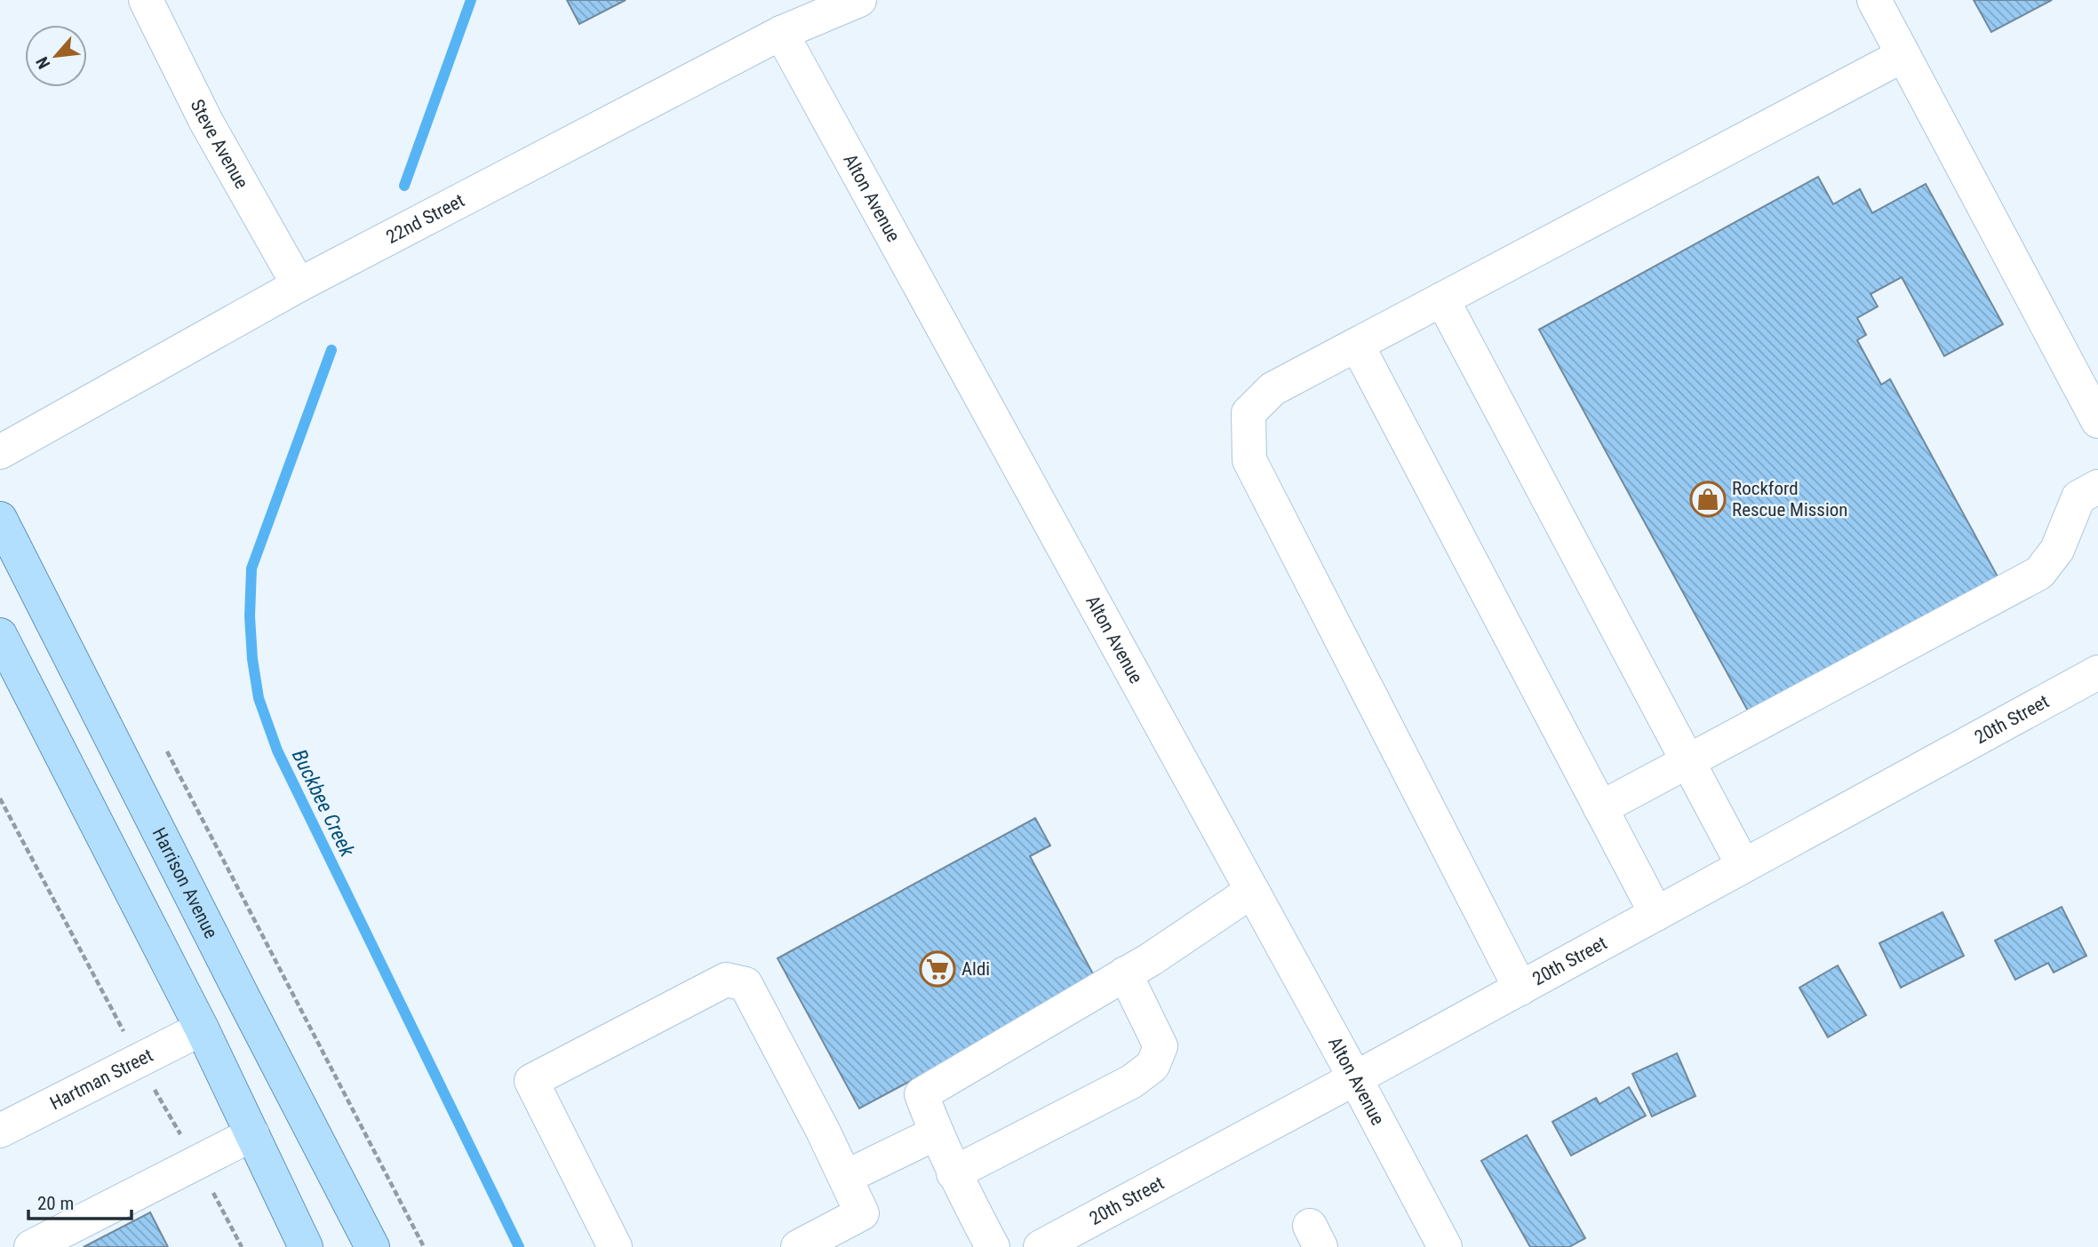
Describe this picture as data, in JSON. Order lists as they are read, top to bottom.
{
  "streets": {
    "main road": ["Harrison Avenue"],
    "street": [
      "Steve Avenue",
      "Alton Avenue",
      "22nd Street",
      "20th Street",
      "Hartman Street"
    ]
  },
  "crossings": [
    ["Steve Avenue", "22nd Street"],
    ["Alton Avenue", "22nd Street"],
    ["Alton Avenue", "20th Street"]
  ],
  "water": ["Buckbee Creek"],
  "places": {
    "shop": ["Rockford Rescue Mission"],
    "supermarket": ["Aldi"]
  },
  "scale_bar": "20 m",
  "north": "bottom left"
}
